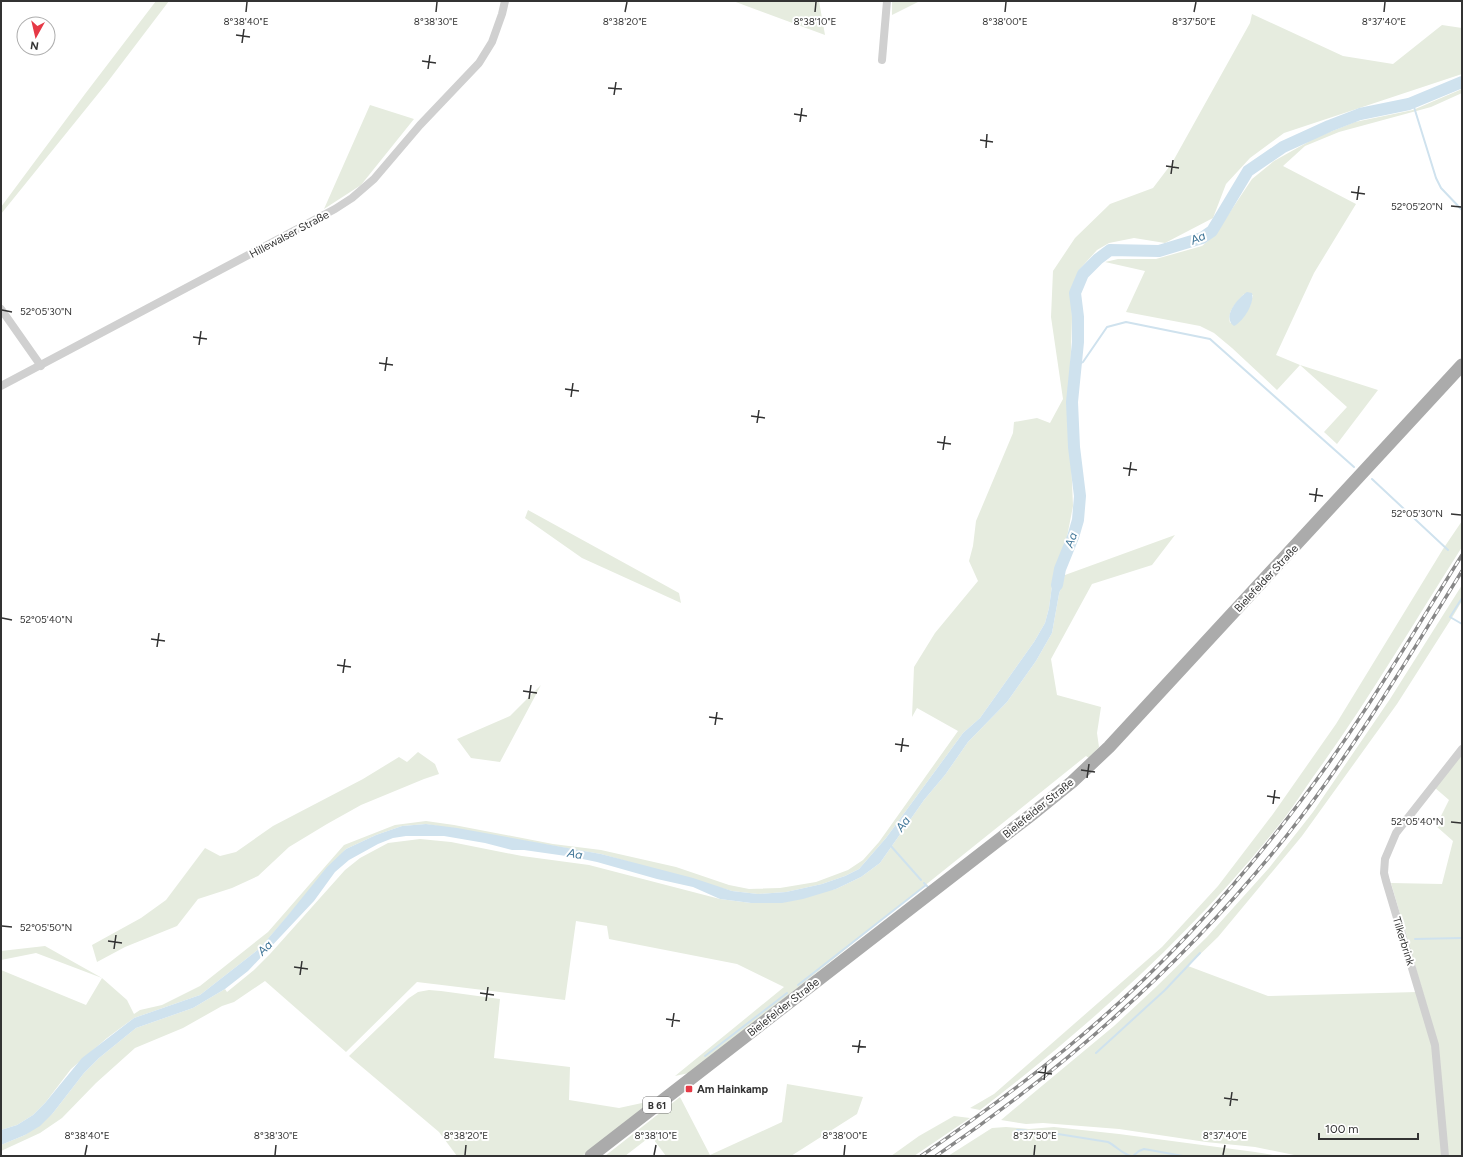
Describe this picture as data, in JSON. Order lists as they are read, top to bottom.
{
  "streets": {
    "main road": ["Bielefelder Straße", "B 61"],
    "street": ["Hillewalser Straße", "Tilkerbrink"]
  },
  "water": ["Aa"],
  "places": {
    "transit": ["Am Hainkamp"]
  },
  "scale_bar": "100 m",
  "north": "bottom",
  "coordinates": [
    "8°38'40\"E",
    "8°38'30\"E",
    "8°38'20\"E",
    "8°38'10\"E",
    "8°38'00\"E",
    "8°37'50\"E",
    "8°37'40\"E",
    "52°05'20\"N",
    "52°05'30\"N",
    "52°05'40\"N",
    "52°05'50\"N"
  ]
}
